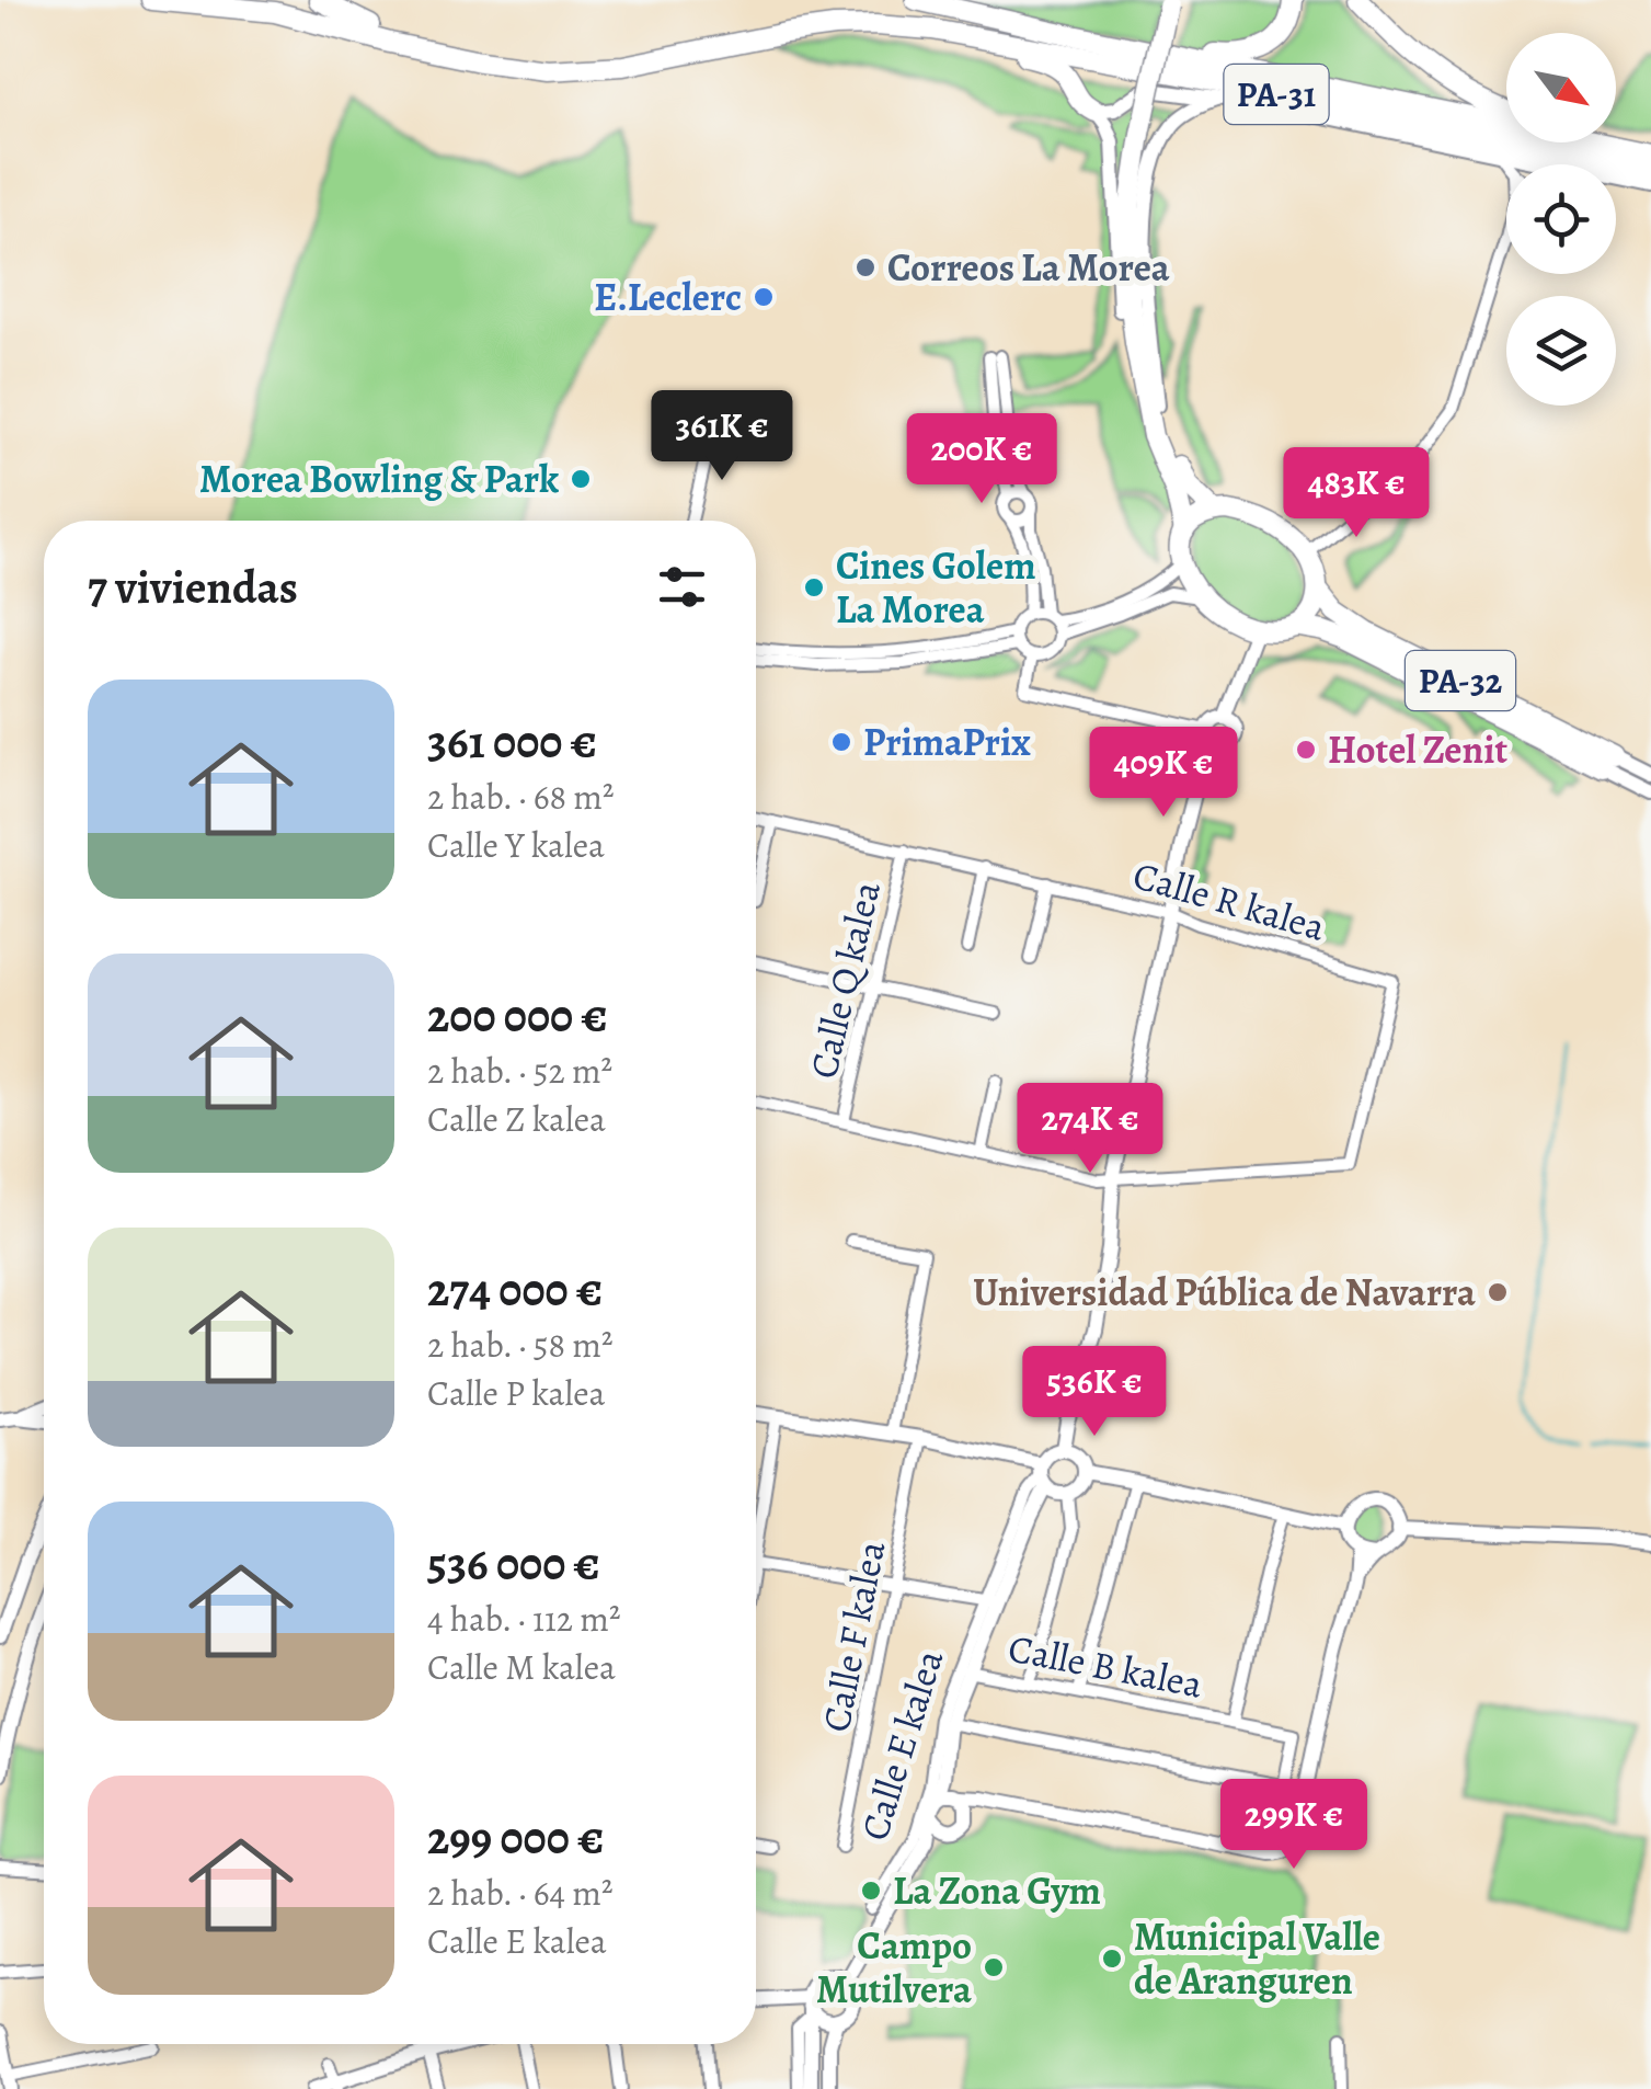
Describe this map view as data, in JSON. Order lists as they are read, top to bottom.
{
  "streets": {
    "highway": ["PA-31", "PA-32"],
    "street": [
      "Calle R kalea",
      "Calle Q kalea",
      "Calle F kalea",
      "Calle B kalea",
      "Calle E kalea"
    ]
  },
  "crossings": [
    ["Calle R kalea", "Calle Q kalea"],
    ["Calle B kalea", "Calle E kalea"]
  ],
  "places": [
    "Correos La Morea",
    "E.Leclerc",
    "Morea Bowling & Park",
    "Cines Golem La Morea",
    "PrimaPrix",
    "Hotel Zenit",
    "Universidad Pública de Navarra",
    "La Zona Gym",
    "Municipal Valle de Aranguren",
    "Campo Mutilvera"
  ],
  "north": "bottom right",
  "page": {
    "price": [
      "361K €",
      "200K €",
      "483K €",
      "409K €",
      "274K €",
      "536K €",
      "299K €"
    ],
    "heading": "7 viviendas",
    "list": [
      {
        "name": "361 000 €",
        "note": "2 hab. · 68 m² · Calle Y kalea"
      },
      {
        "name": "200 000 €",
        "note": "2 hab. · 52 m² · Calle Z kalea"
      },
      {
        "name": "274 000 €",
        "note": "2 hab. · 58 m² · Calle P kalea"
      },
      {
        "name": "536 000 €",
        "note": "4 hab. · 112 m² · Calle M kalea"
      },
      {
        "name": "299 000 €",
        "note": "2 hab. · 64 m² · Calle E kalea"
      }
    ]
  }
}
